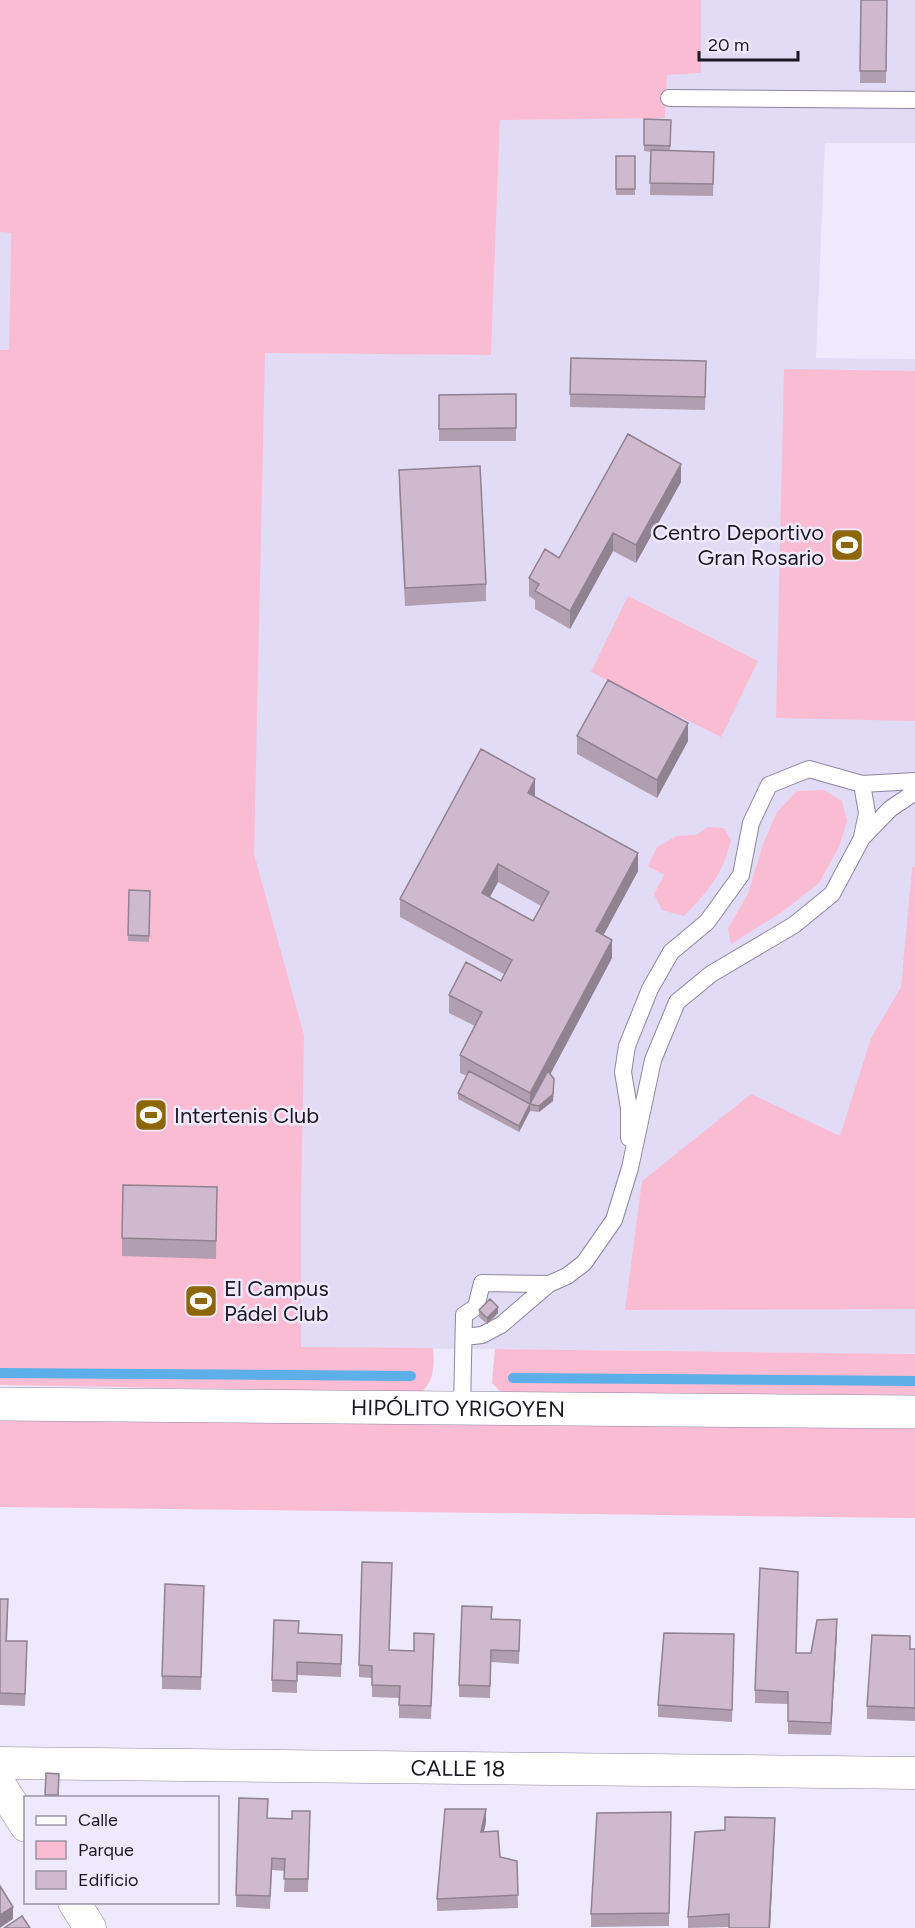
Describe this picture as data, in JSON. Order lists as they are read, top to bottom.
{
  "streets": {
    "main road": ["HIPÓLITO YRIGOYEN"],
    "street": ["CALLE 18"]
  },
  "places": {
    "sports": ["Centro Deportivo Gran Rosario", "Intertenis Club", "El Campus Pádel Club"]
  },
  "legend": ["Calle", "Parque", "Edificio"],
  "scale_bar": "20 m"
}
